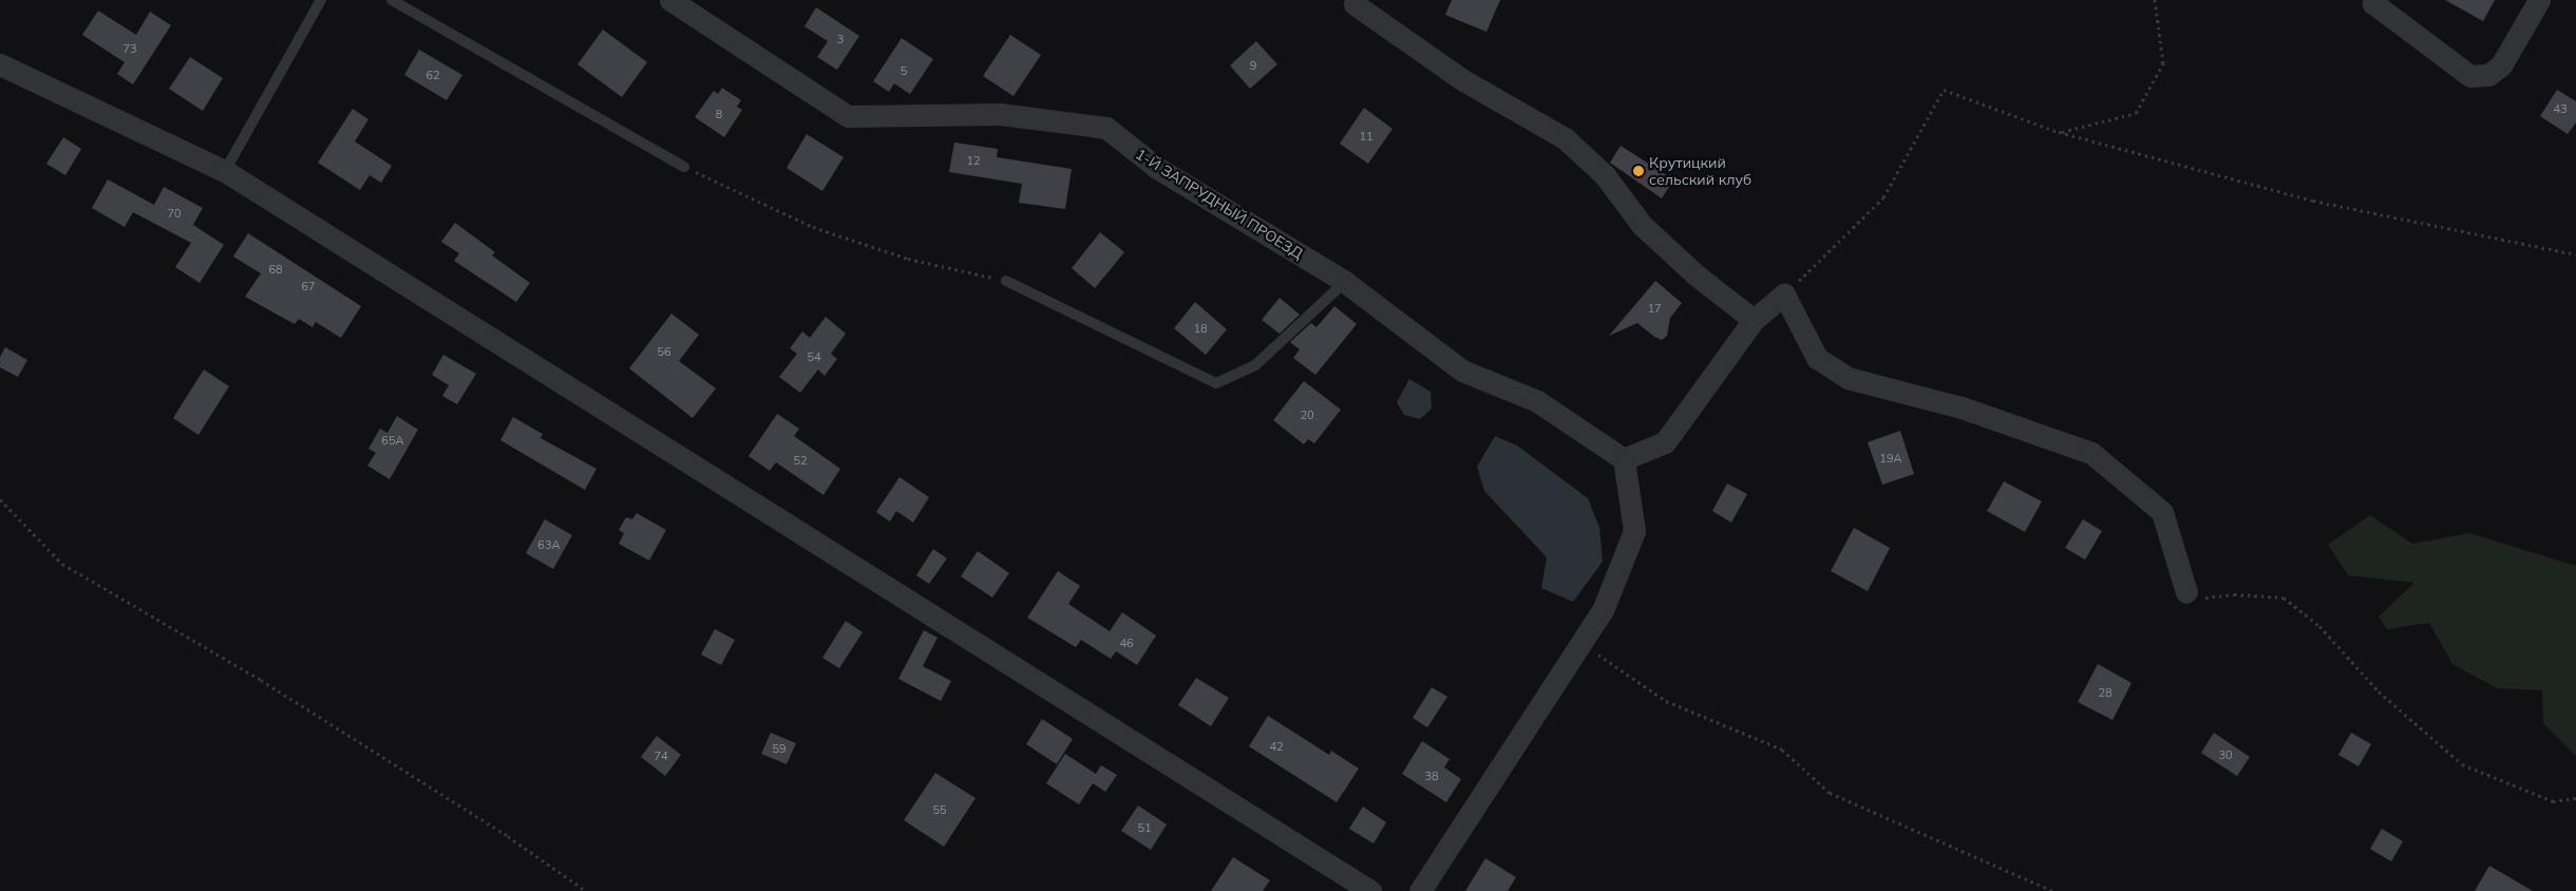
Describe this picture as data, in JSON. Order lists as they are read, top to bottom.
{
  "streets": {
    "street": ["1-Й ЗАПРУДНЫЙ ПРОЕЗД"]
  },
  "places": ["Крутицкий сельский клуб"],
  "house_numbers": [
    "3",
    "73",
    "9",
    "5",
    "62",
    "43",
    "8",
    "11",
    "12",
    "70",
    "68",
    "67",
    "17",
    "18",
    "56",
    "54",
    "20",
    "65А",
    "19А",
    "52",
    "63А",
    "46",
    "28",
    "42",
    "59",
    "30",
    "74",
    "38",
    "55",
    "51"
  ]
}
